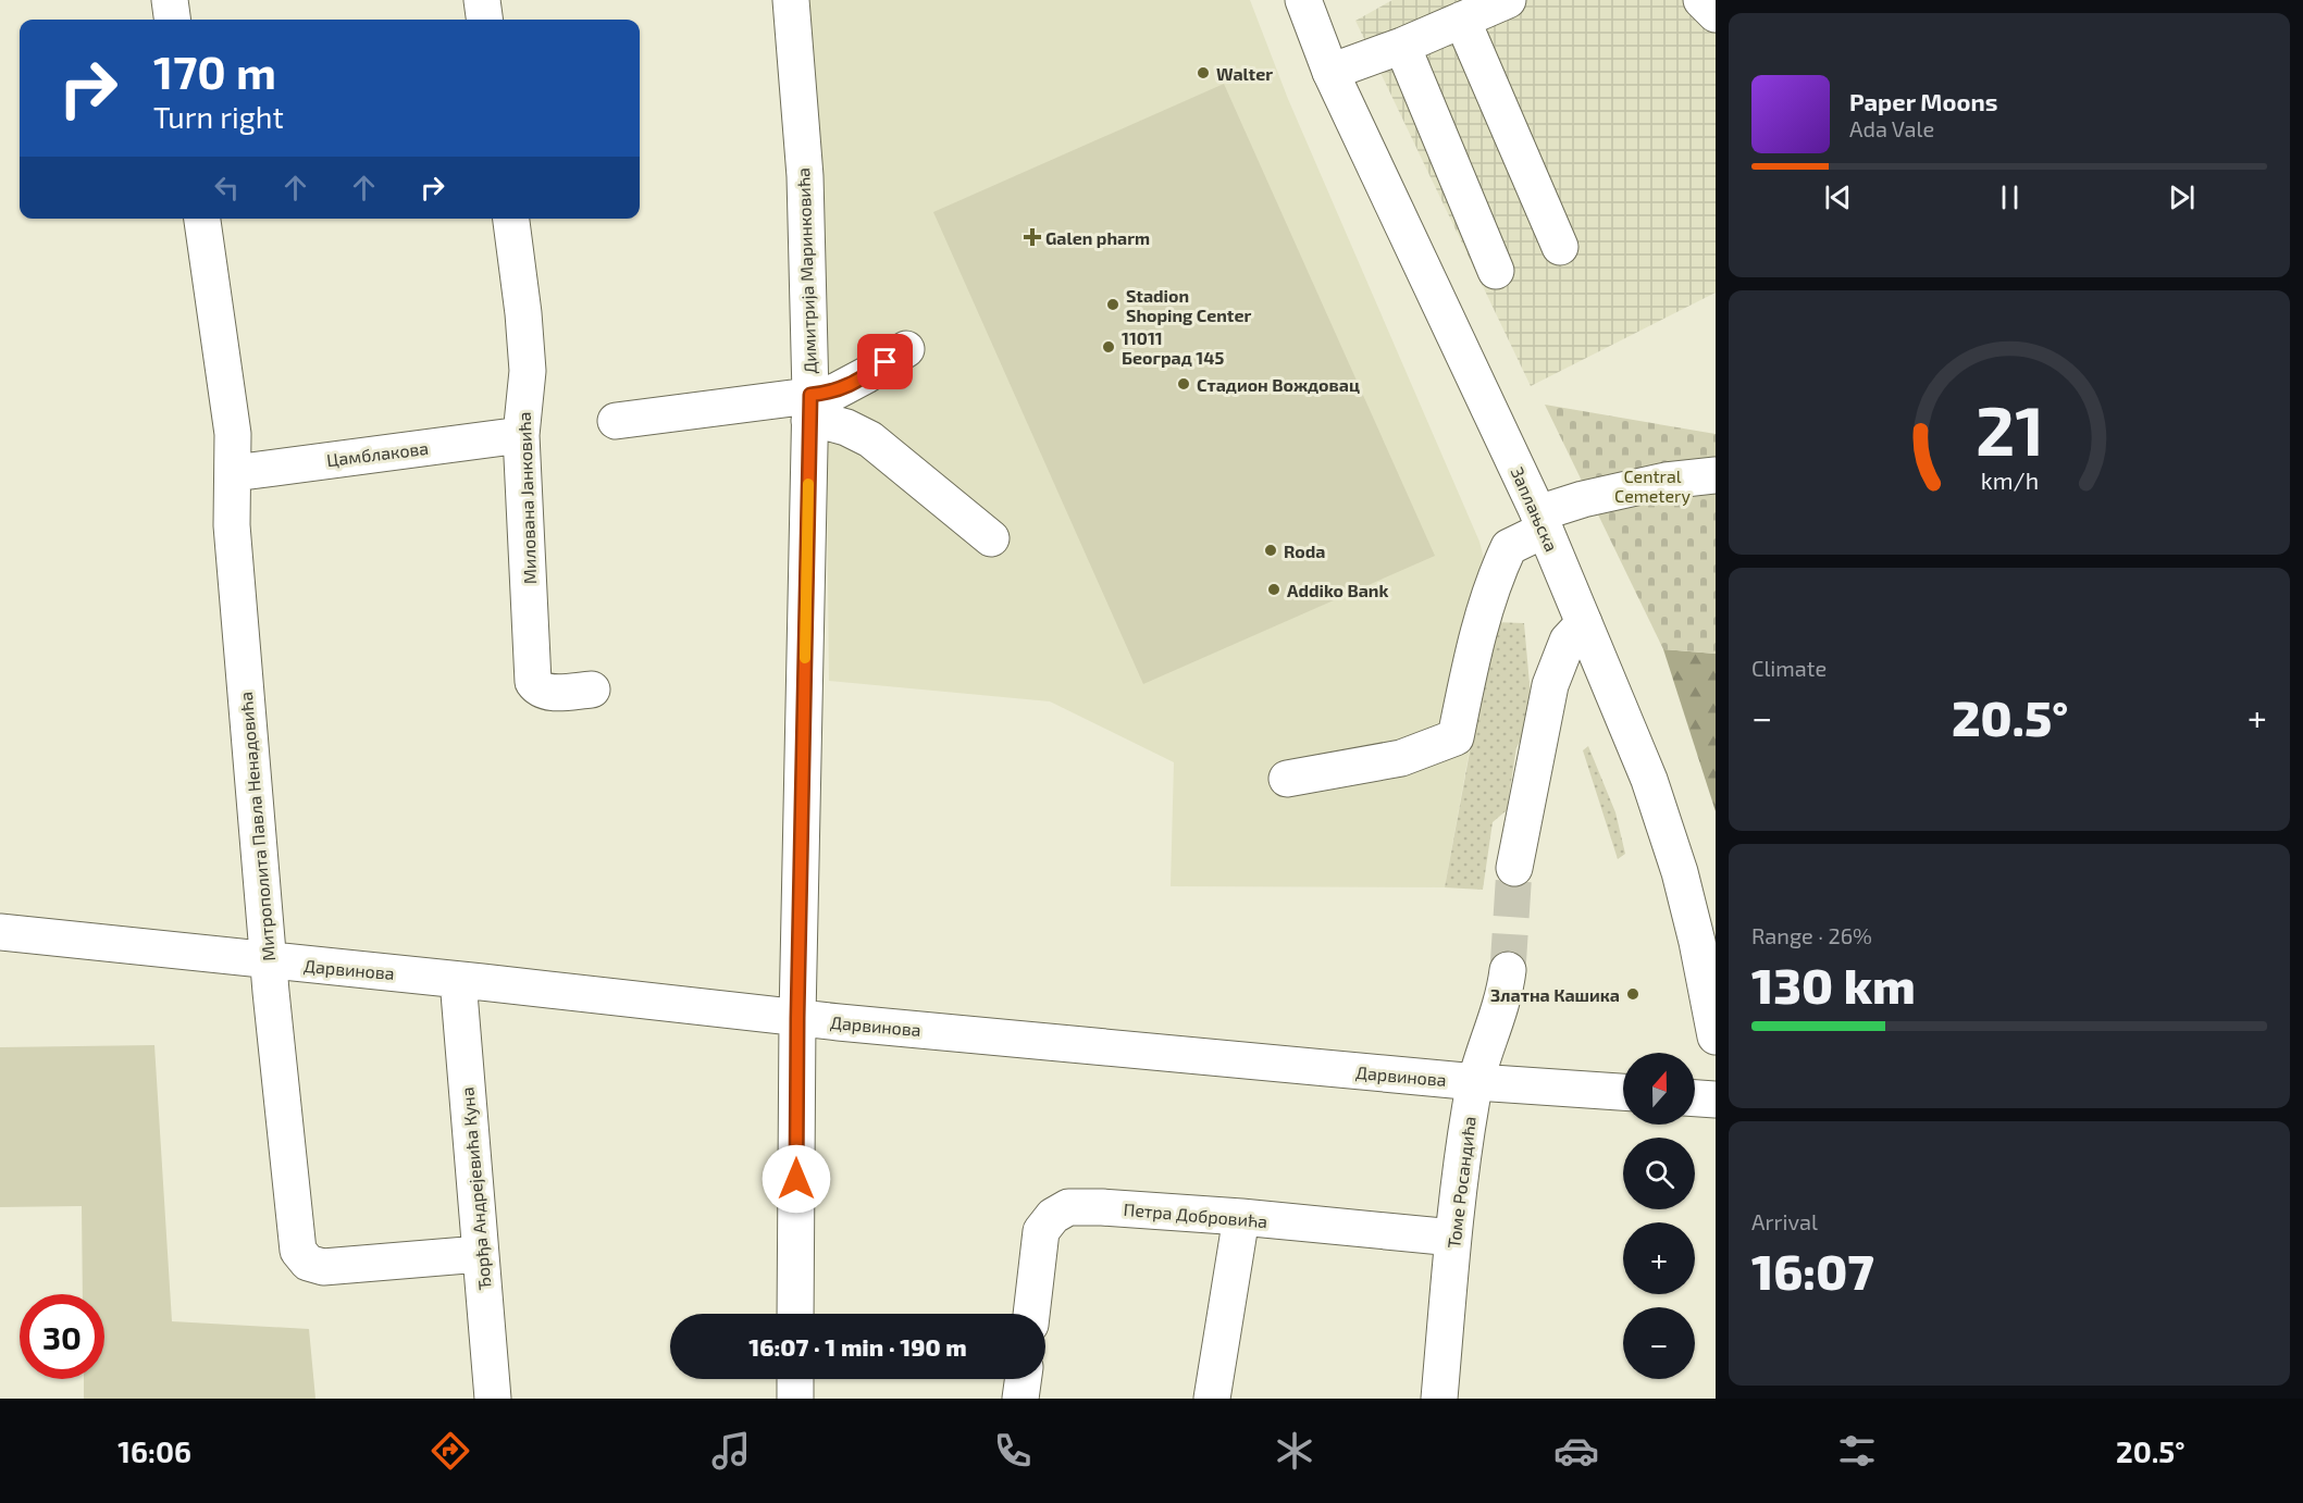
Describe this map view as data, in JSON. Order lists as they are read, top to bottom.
{
  "streets": {
    "street": [
      "Димитрија Маринковића",
      "Цамблакова",
      "Милована Јанковића",
      "Заплањска",
      "Митрополита Павла Ненадовића",
      "Дарвинова",
      "Томе Росандића",
      "Ђорђа Андрејевића Куна",
      "Петра Добровића"
    ]
  },
  "crossings": [
    ["Димитрија Маринковића", "Дарвинова"],
    ["Цамблакова", "Милована Јанковића"],
    ["Цамблакова", "Митрополита Павла Ненадовића"],
    ["Митрополита Павла Ненадовића", "Дарвинова"],
    ["Митрополита Павла Ненадовића", "Ђорђа Андрејевића Куна"],
    ["Дарвинова", "Томе Росандића"],
    ["Дарвинова", "Ђорђа Андрејевића Куна"],
    ["Томе Росандића", "Петра Добровића"]
  ],
  "parks": ["Central Cemetery"],
  "places": {
    "other": [
      "Walter",
      "Stadion Shoping Center",
      "11011 Београд 145",
      "Стадион Вождовац",
      "Roda",
      "Addiko Bank",
      "Златна Кашика"
    ],
    "health": ["Galen pharm"]
  },
  "north": "top",
  "page": {
    "turn": ["170 m", "Turn right"],
    "song": ["Paper Moons", "Ada Vale"],
    "tile": [
      "Climate",
      ["Range · 26%", "130 km"],
      ["Arrival", "16:07"]
    ],
    "heat": ["−", "20.5°", "+"],
    "map_buttons": ["+", "−"],
    "limit": "30",
    "trip": "16:07 · 1 min · 190 m",
    "tabs": ["16:06", "20.5°"],
    "gauge": ["21", "km/h"]
  }
}
